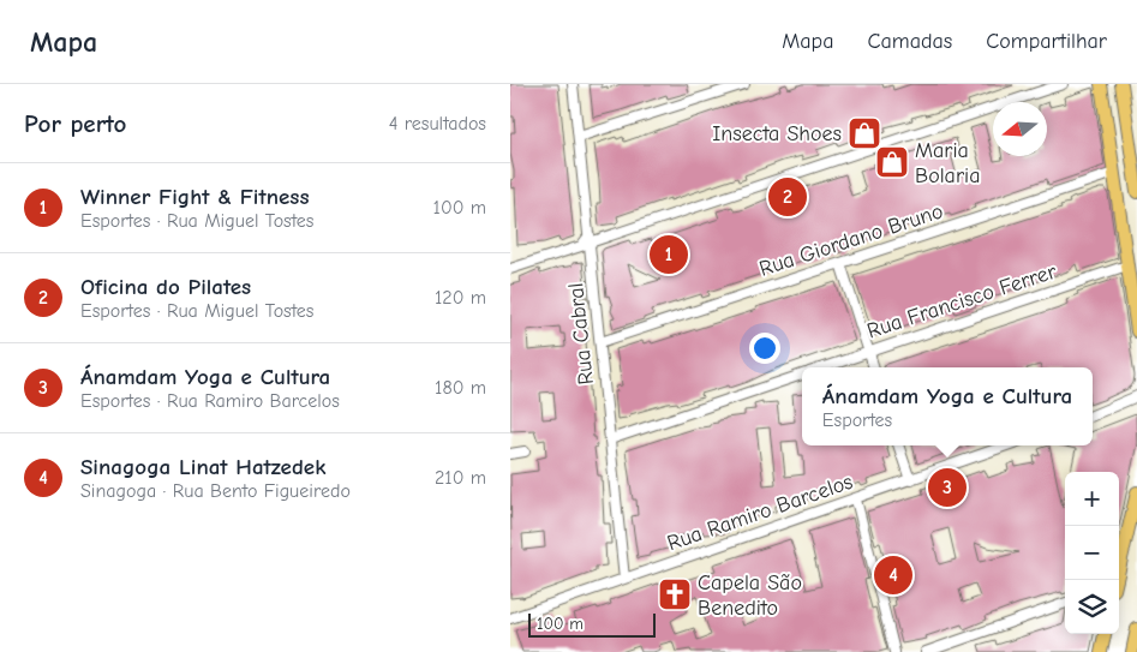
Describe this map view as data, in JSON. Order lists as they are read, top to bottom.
{
  "streets": {
    "street": [
      "Rua Giordano Bruno",
      "Rua Francisco Ferrer",
      "Rua Cabral",
      "Rua Ramiro Barcelos"
    ]
  },
  "crossings": [
    ["Rua Giordano Bruno", "Rua Cabral"],
    ["Rua Francisco Ferrer", "Rua Cabral"],
    ["Rua Cabral", "Rua Ramiro Barcelos"]
  ],
  "places": {
    "shop": ["Insecta Shoes", "Maria Bolaria"],
    "church": ["Capela São Benedito"]
  },
  "scale_bar": "100 m",
  "north": "left",
  "page": {
    "header": "Mapa",
    "nav": ["Mapa", "Camadas", "Compartilhar"],
    "heading": ["Por perto", "4 resultados"],
    "list": [
      {
        "mark": "1",
        "name": "Winner Fight & Fitness",
        "note": "Esportes · Rua Miguel Tostes",
        "value": "100 m"
      },
      {
        "mark": "2",
        "name": "Oficina do Pilates",
        "note": "Esportes · Rua Miguel Tostes",
        "value": "120 m"
      },
      {
        "mark": "3",
        "name": "Ánamdam Yoga e Cultura",
        "note": "Esportes · Rua Ramiro Barcelos",
        "value": "180 m"
      },
      {
        "mark": "4",
        "name": "Sinagoga Linat Hatzedek",
        "note": "Sinagoga · Rua Bento Figueiredo",
        "value": "210 m"
      }
    ],
    "pins": [
      "2",
      "1",
      "3",
      "4"
    ],
    "popup": ["Ánamdam Yoga e Cultura", "Esportes"],
    "map_buttons": ["+", "−"],
    "scale": "100 m"
  }
}
